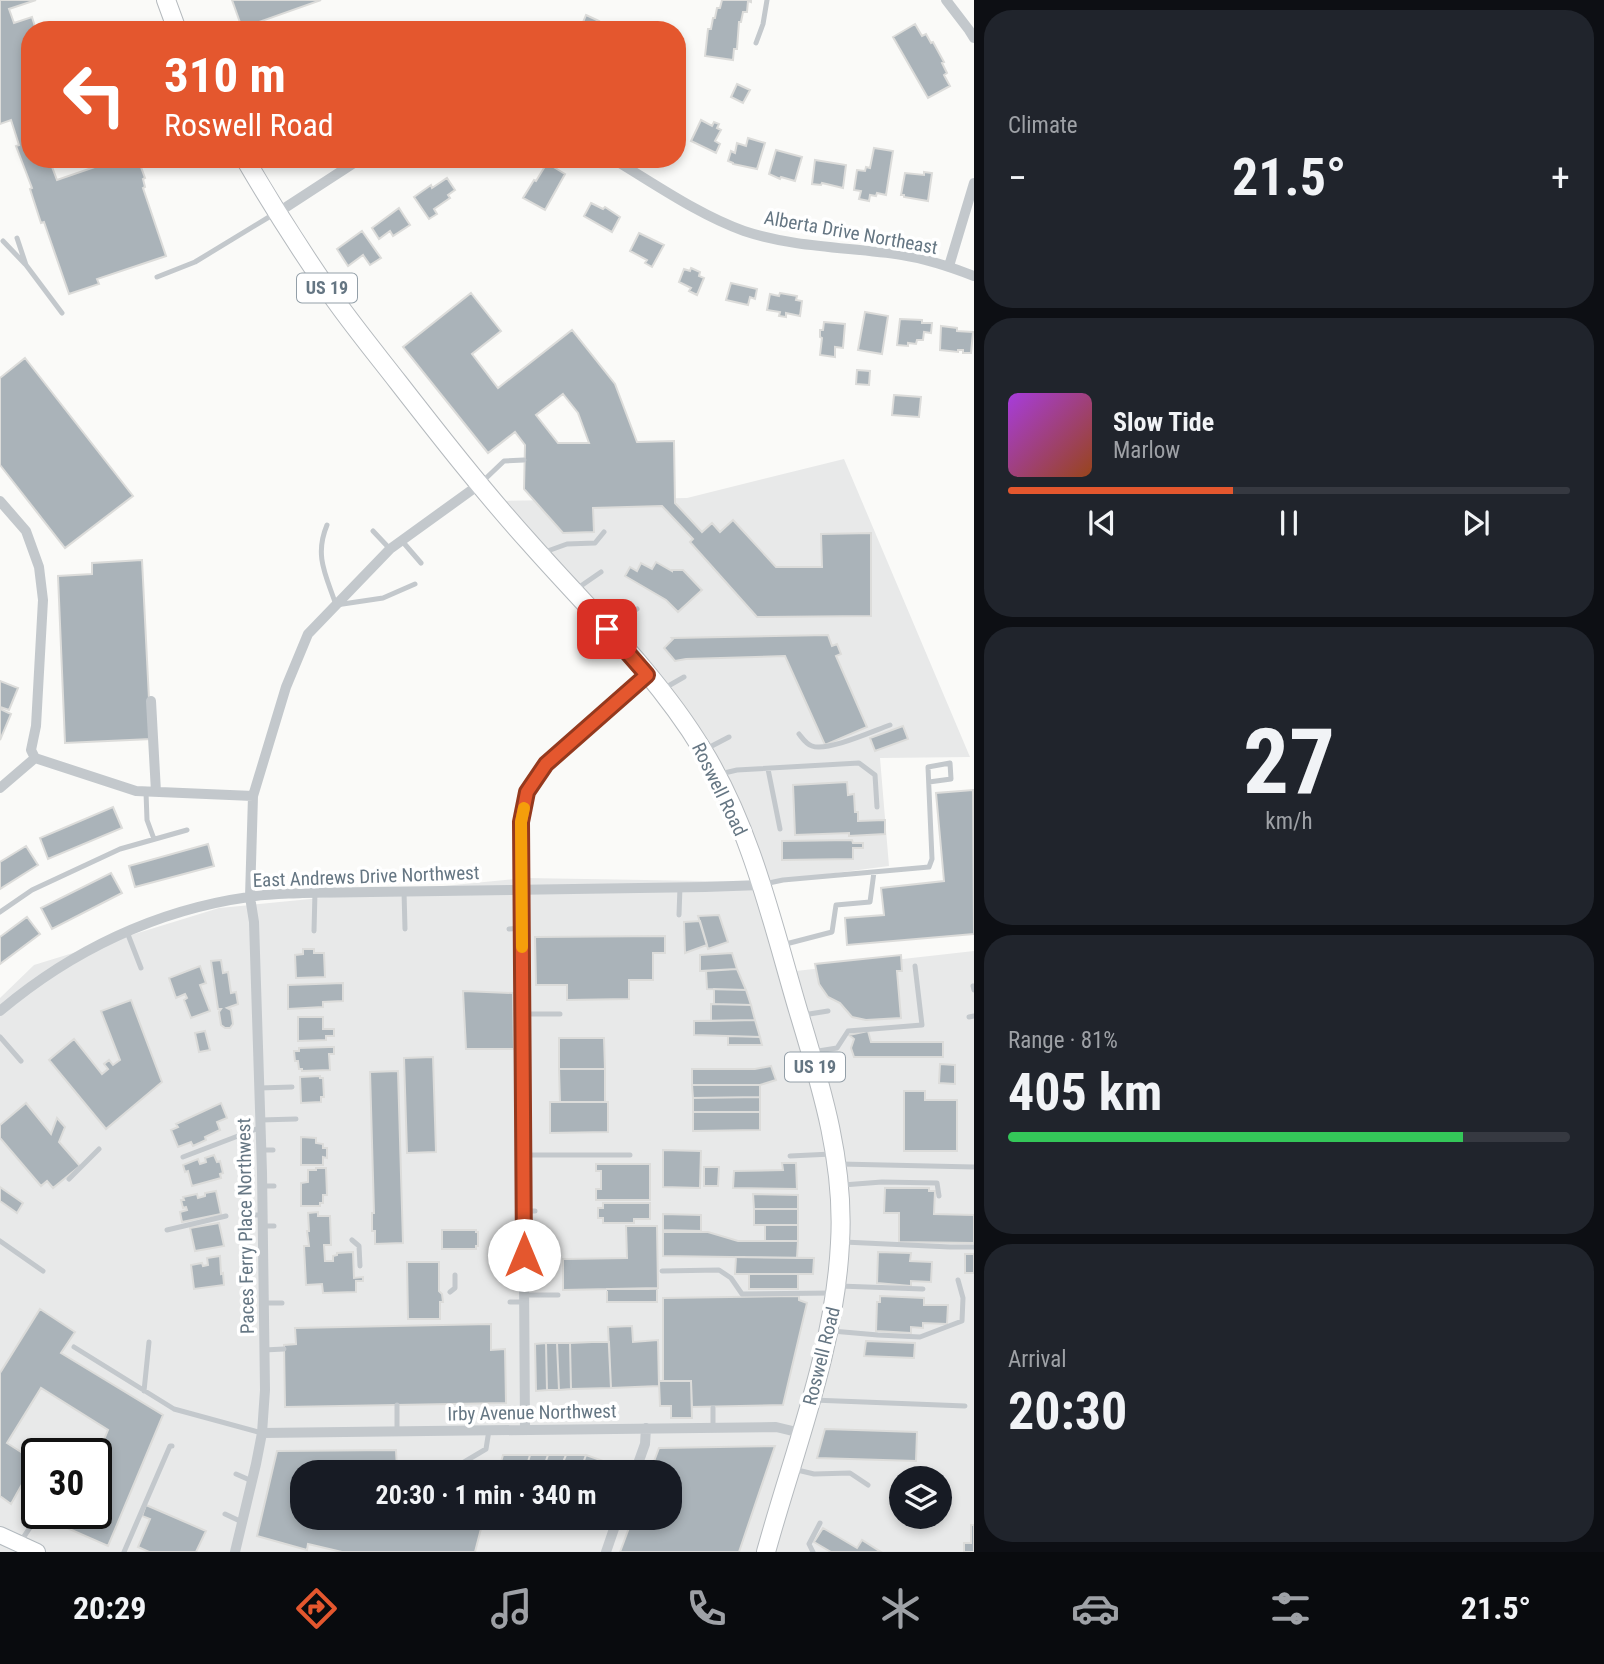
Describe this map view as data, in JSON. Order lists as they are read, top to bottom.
{
  "streets": {
    "main road": ["US 19", "Roswell Road"],
    "street": [
      "Alberta Drive Northeast",
      "East Andrews Drive Northwest",
      "Paces Ferry Place Northwest",
      "Irby Avenue Northwest"
    ]
  },
  "crossings": [
    ["Roswell Road", "East Andrews Drive Northwest"],
    ["Roswell Road", "Paces Ferry Place Northwest"],
    ["Roswell Road", "Irby Avenue Northwest"],
    ["East Andrews Drive Northwest", "Paces Ferry Place Northwest"],
    ["Paces Ferry Place Northwest", "Irby Avenue Northwest"]
  ],
  "page": {
    "tile": [
      "Climate",
      ["27", "km/h"],
      ["Range · 81%", "405 km"],
      ["Arrival", "20:30"]
    ],
    "turn": ["310 m", "Roswell Road"],
    "heat": ["−", "21.5°", "+"],
    "song": ["Slow Tide", "Marlow"],
    "limit": "30",
    "trip": "20:30 · 1 min · 340 m",
    "tabs": ["20:29", "21.5°"]
  }
}
